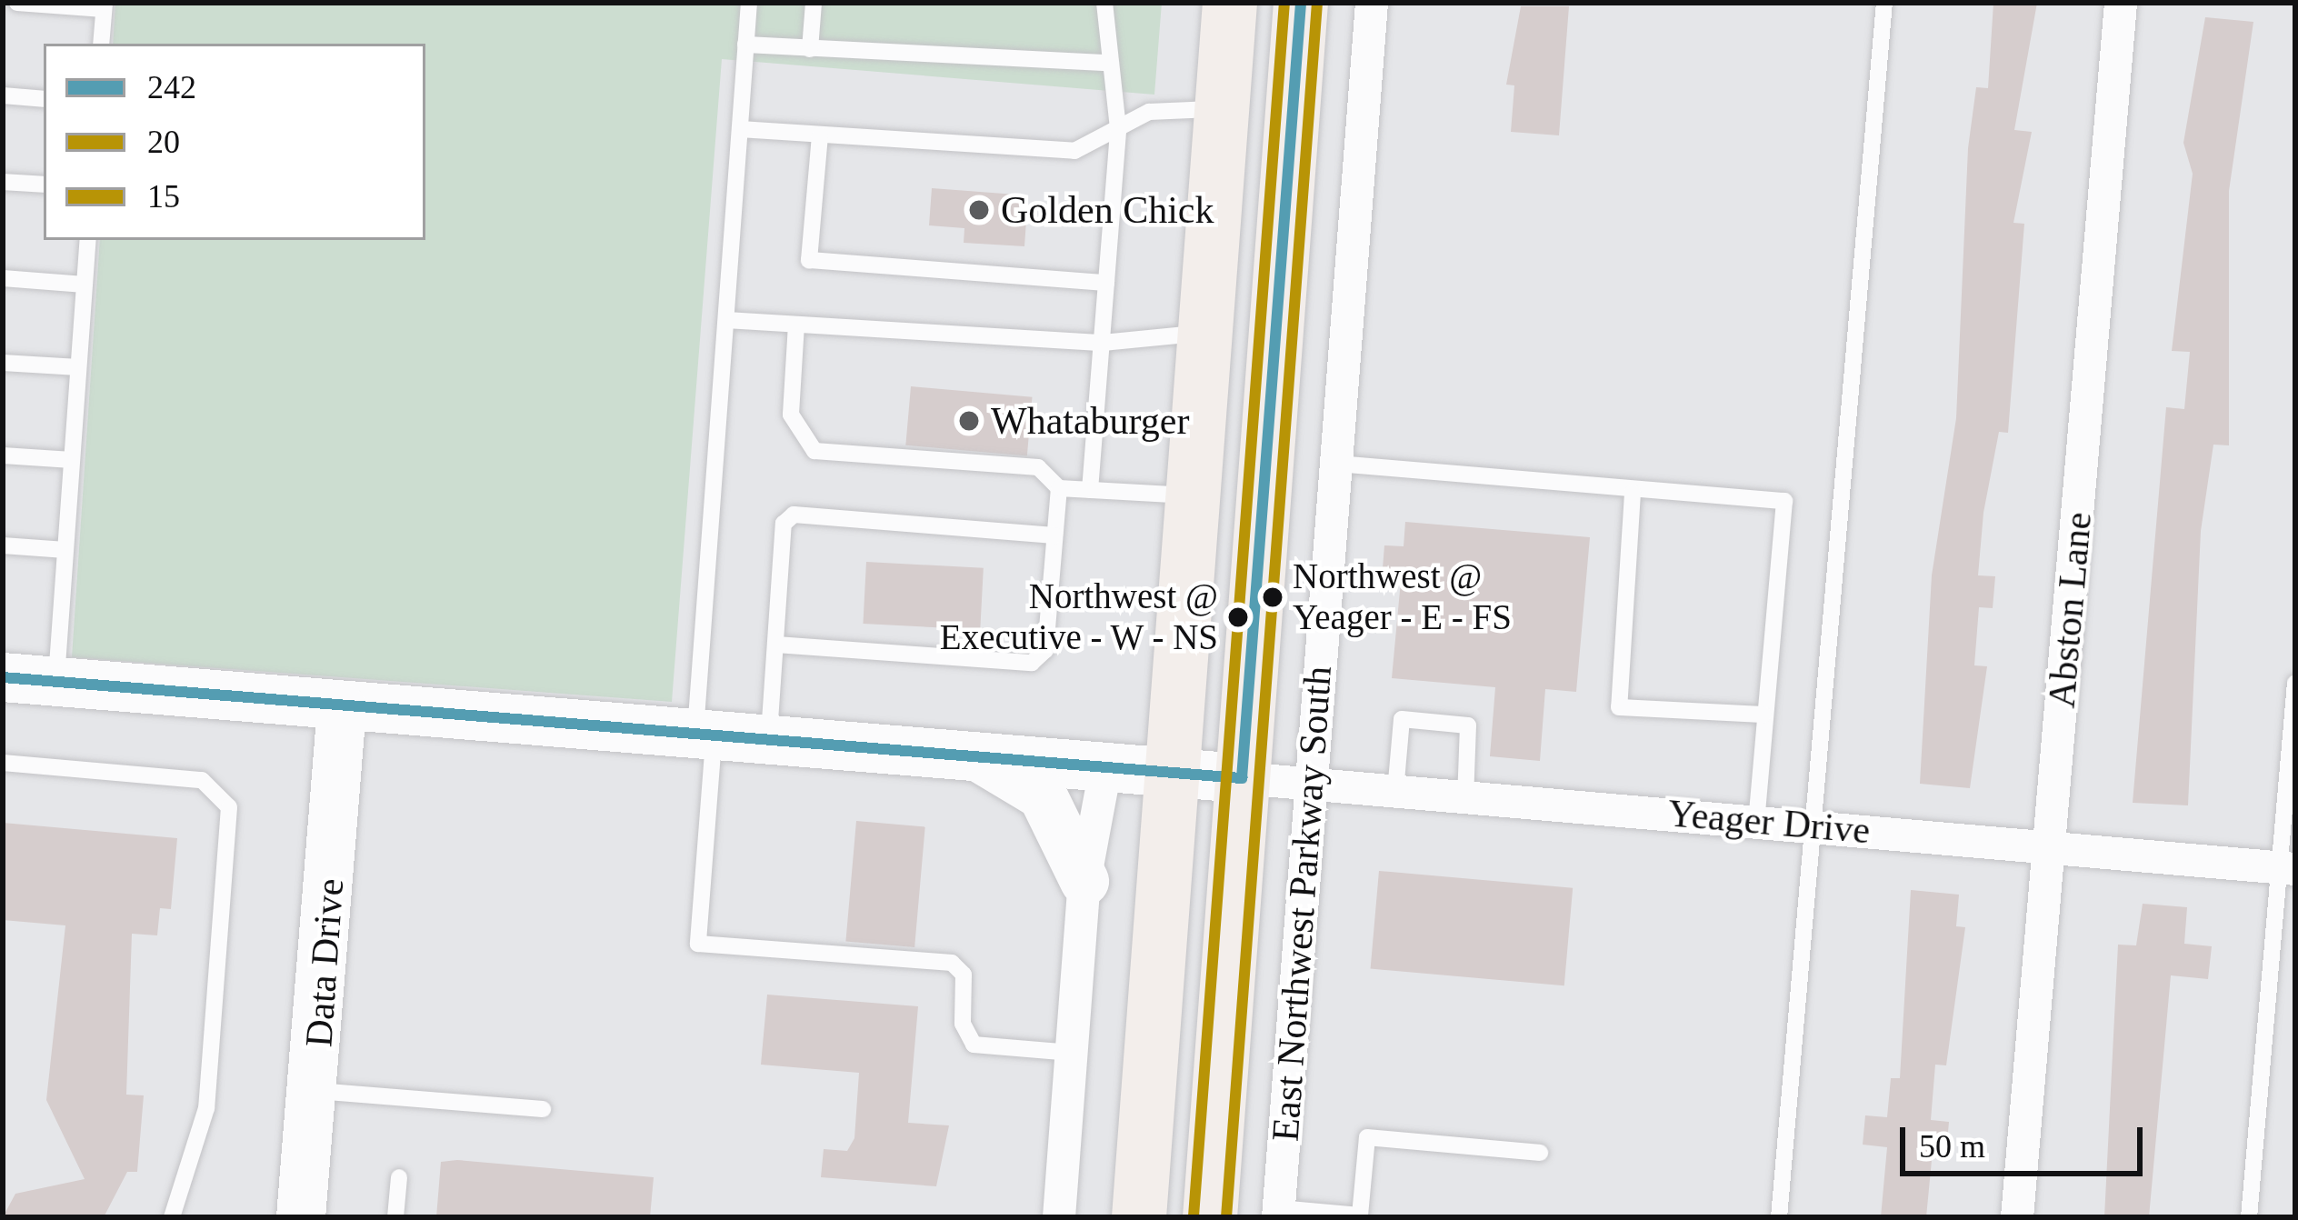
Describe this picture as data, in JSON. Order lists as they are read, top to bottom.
{
  "streets": {
    "street": [
      "Abston Lane",
      "Yeager Drive",
      "East Northwest Parkway South",
      "Data Drive"
    ]
  },
  "crossings": [
    ["Abston Lane", "Yeager Drive"],
    ["Yeager Drive", "East Northwest Parkway South"]
  ],
  "places": [
    "Golden Chick",
    "Whataburger",
    "Northwest @ Yeager - E - FS",
    "Northwest @ Executive - W - NS"
  ],
  "lines": ["transit line 242", "transit line 15", "transit line 20"],
  "legend": ["242", "20", "15"],
  "scale_bar": "50 m"
}
